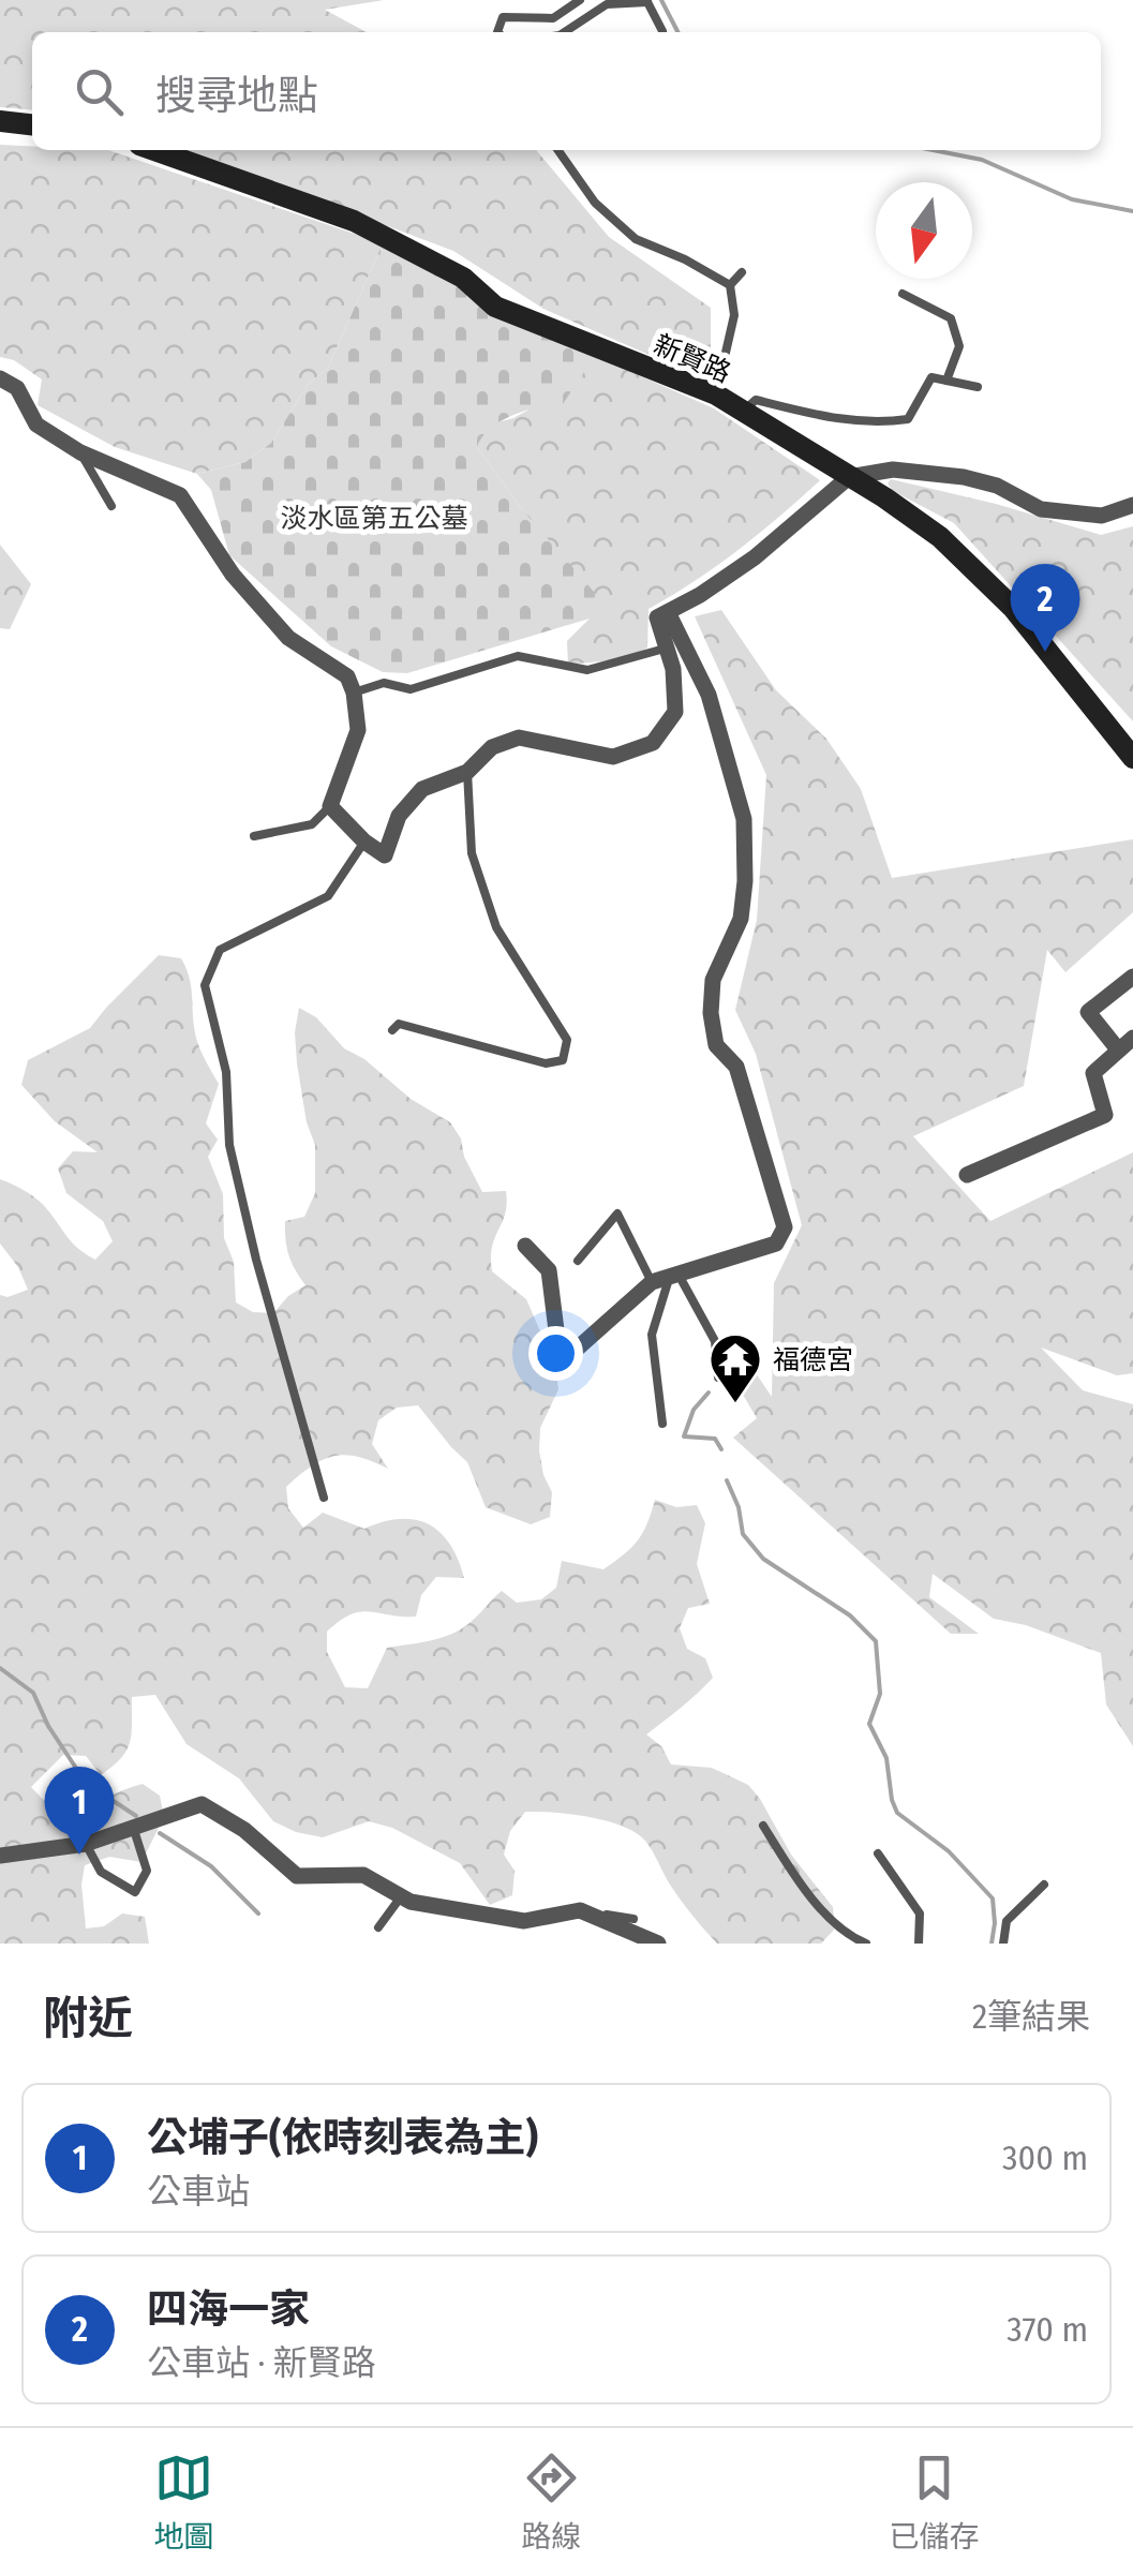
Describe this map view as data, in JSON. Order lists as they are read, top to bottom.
{
  "streets": {
    "street": ["新賢路"]
  },
  "parks": ["淡水區第五公墓"],
  "places": {
    "temple": ["福德宮"]
  },
  "north": "bottom",
  "page": {
    "search": "搜尋地點",
    "pins": ["2", "1"],
    "heading": ["附近", "2筆結果"],
    "list": [
      {
        "mark": "1",
        "name": "公埔子(依時刻表為主)",
        "note": "公車站",
        "value": "300 m"
      },
      {
        "mark": "2",
        "name": "四海一家",
        "note": "公車站 · 新賢路",
        "value": "370 m"
      }
    ],
    "nav": ["地圖", "路線", "已儲存"]
  }
}
